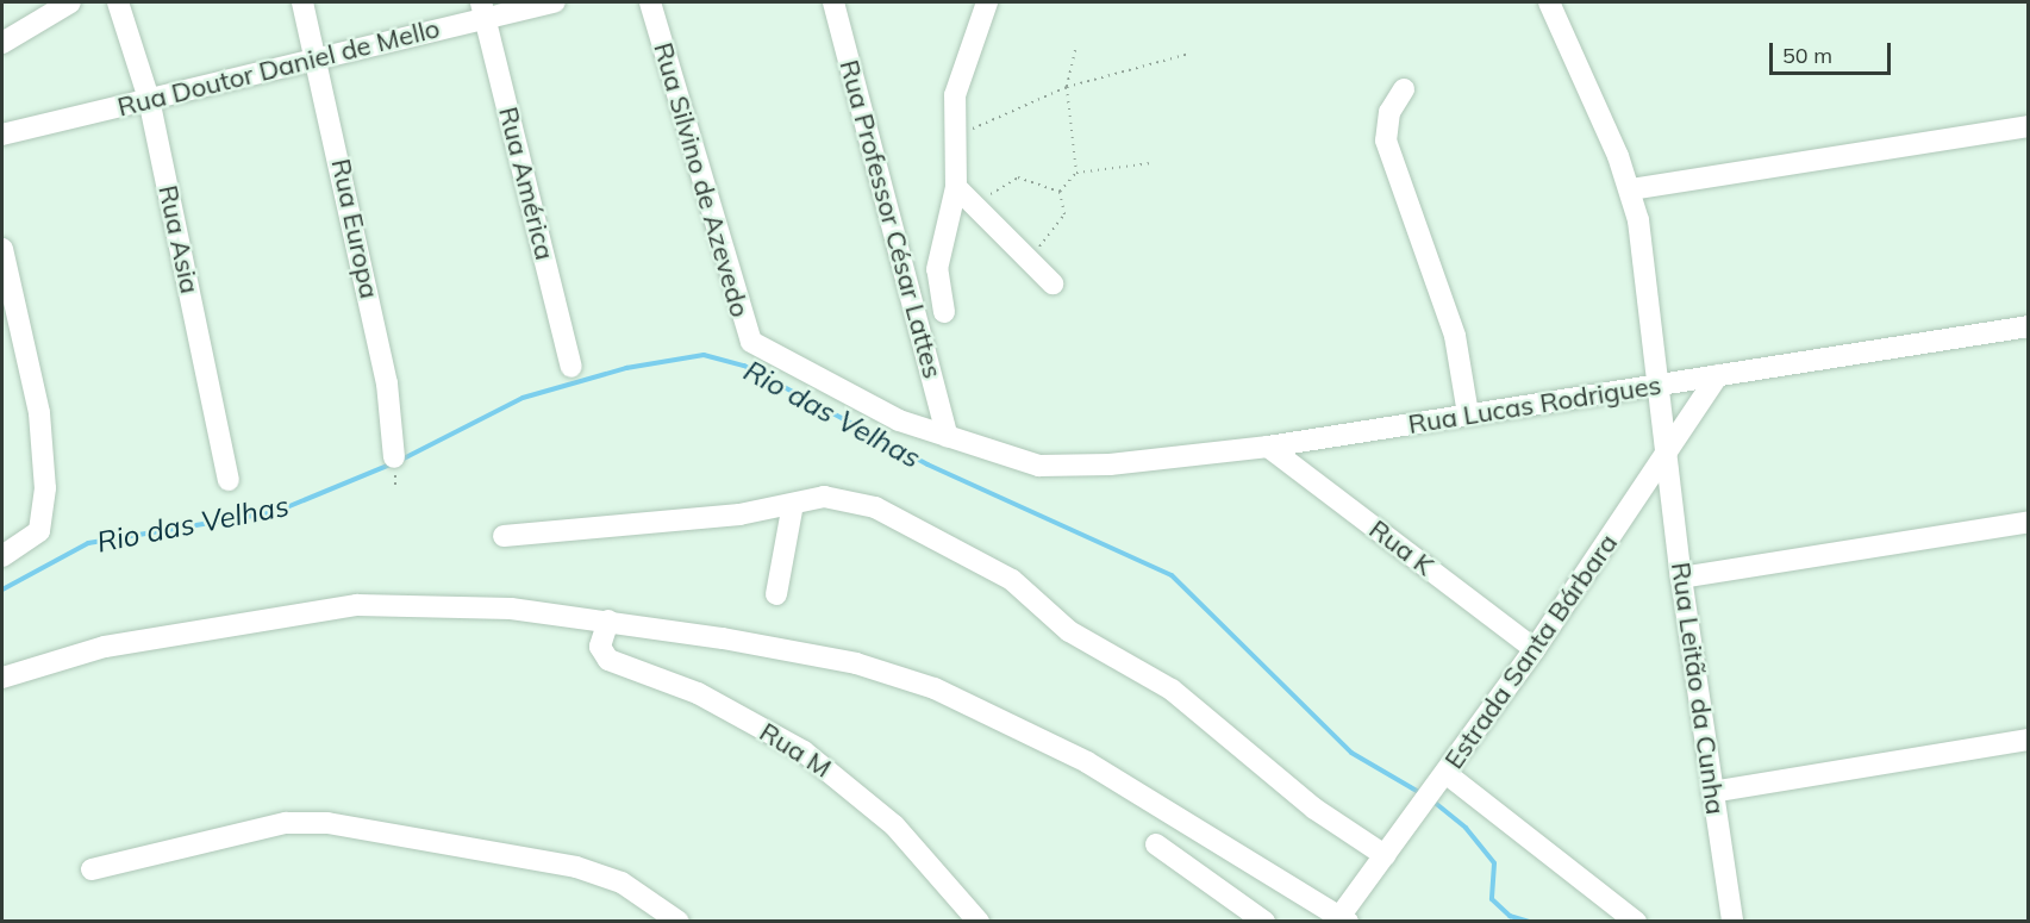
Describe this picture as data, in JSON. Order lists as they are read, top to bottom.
{
  "streets": {
    "street": [
      "Rua Doutor Daniel de Mello",
      "Rua Silvino de Azevedo",
      "Rua América",
      "Rua Professor César Lattes",
      "Rua Europa",
      "Rua Asia",
      "Rua Lucas Rodrigues",
      "Rua K",
      "Estrada Santa Bárbara",
      "Rua Leitão da Cunha",
      "Rua M"
    ]
  },
  "crossings": [
    ["Rua Doutor Daniel de Mello", "Rua América"],
    ["Rua Doutor Daniel de Mello", "Rua Europa"],
    ["Rua Doutor Daniel de Mello", "Rua Asia"],
    ["Rua Silvino de Azevedo", "Rua Professor César Lattes"],
    ["Rua Silvino de Azevedo", "Rua Lucas Rodrigues"],
    ["Rua Lucas Rodrigues", "Rua K"],
    ["Rua Lucas Rodrigues", "Estrada Santa Bárbara"],
    ["Rua Lucas Rodrigues", "Rua Leitão da Cunha"],
    ["Rua K", "Estrada Santa Bárbara"],
    ["Estrada Santa Bárbara", "Rua Leitão da Cunha"]
  ],
  "water": ["Rio das Velhas"],
  "scale_bar": "50 m"
}
